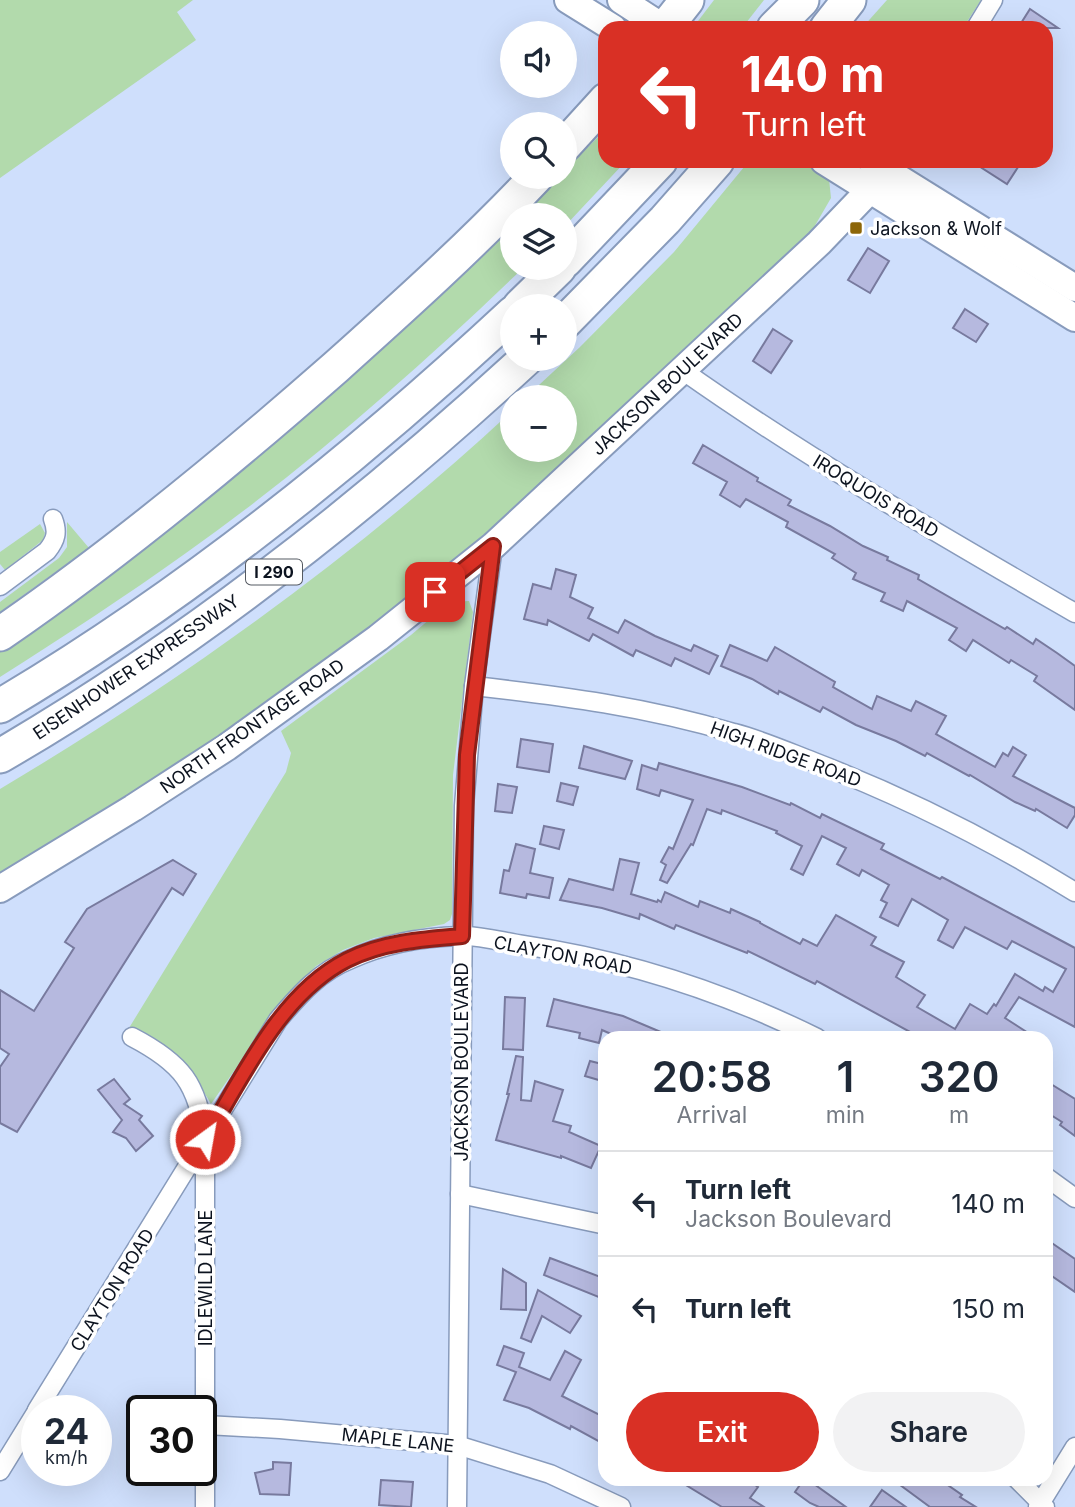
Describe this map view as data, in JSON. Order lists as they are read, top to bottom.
{
  "streets": {
    "highway": ["I 290", "EISENHOWER EXPRESSWAY"],
    "main road": ["JACKSON BOULEVARD", "NORTH FRONTAGE ROAD"],
    "street": [
      "IROQUOIS ROAD",
      "HIGH RIDGE ROAD",
      "CLAYTON ROAD",
      "IDLEWILD LANE",
      "MAPLE LANE"
    ]
  },
  "crossings": [
    ["JACKSON BOULEVARD", "IROQUOIS ROAD"],
    ["JACKSON BOULEVARD", "NORTH FRONTAGE ROAD"],
    ["JACKSON BOULEVARD", "HIGH RIDGE ROAD"],
    ["JACKSON BOULEVARD", "CLAYTON ROAD"],
    ["JACKSON BOULEVARD", "MAPLE LANE"],
    ["CLAYTON ROAD", "IDLEWILD LANE"]
  ],
  "places": {
    "transit": ["Jackson & Wolf"]
  },
  "page": {
    "map_buttons": ["+", "−"],
    "turn": ["140 m", "Turn left"],
    "eta": [
      "20:58",
      "Arrival",
      "1",
      "min",
      "320",
      "m"
    ],
    "list": [
      {
        "name": "Turn left",
        "note": "Jackson Boulevard",
        "value": "140 m"
      },
      {
        "name": "Turn left",
        "value": "150 m"
      }
    ],
    "buttons": ["Exit", "Share"],
    "speed": "24 km/h",
    "limit": "30"
  }
}
